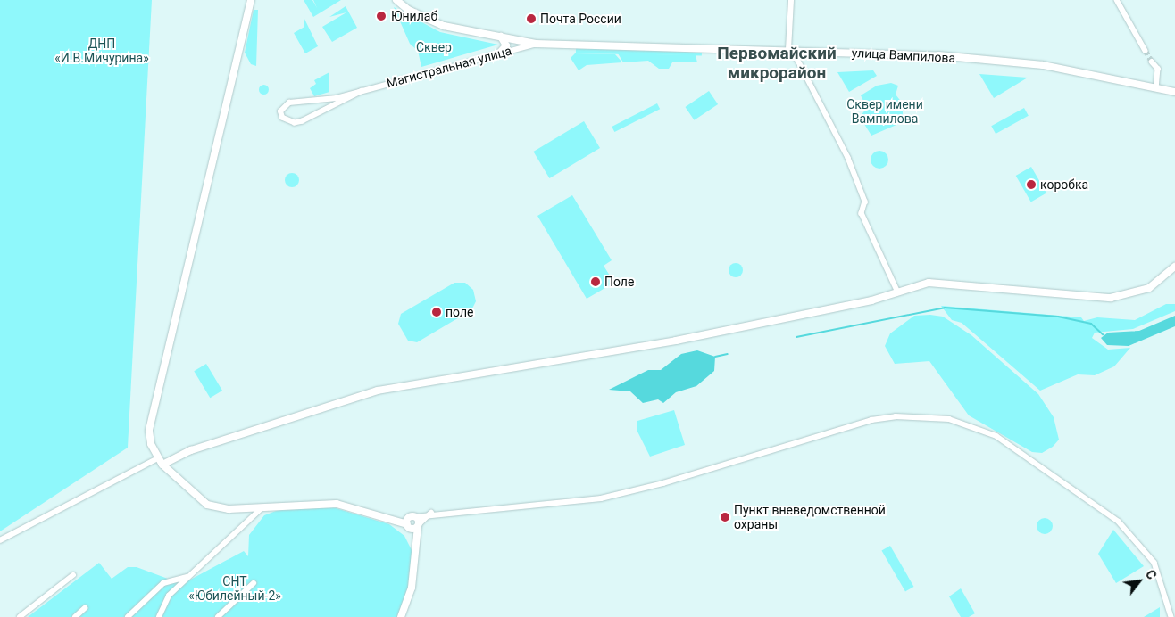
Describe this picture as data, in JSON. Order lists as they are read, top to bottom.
{
  "streets": {
    "street": ["улица Вампилова", "Магистральная улица"]
  },
  "crossings": [
    ["улица Вампилова", "Магистральная улица"]
  ],
  "districts": ["Первомайский микрорайон"],
  "parks": [
    "ДНП «И.В.Мичурина»",
    "Сквер",
    "Сквер имени Вампилова",
    "СНТ «Юбилейный-2»"
  ],
  "places": [
    "Юнилаб",
    "Почта России",
    "коробка",
    "Поле",
    "поле",
    "Пункт вневедомственной охраны"
  ],
  "north": "top right"
}
